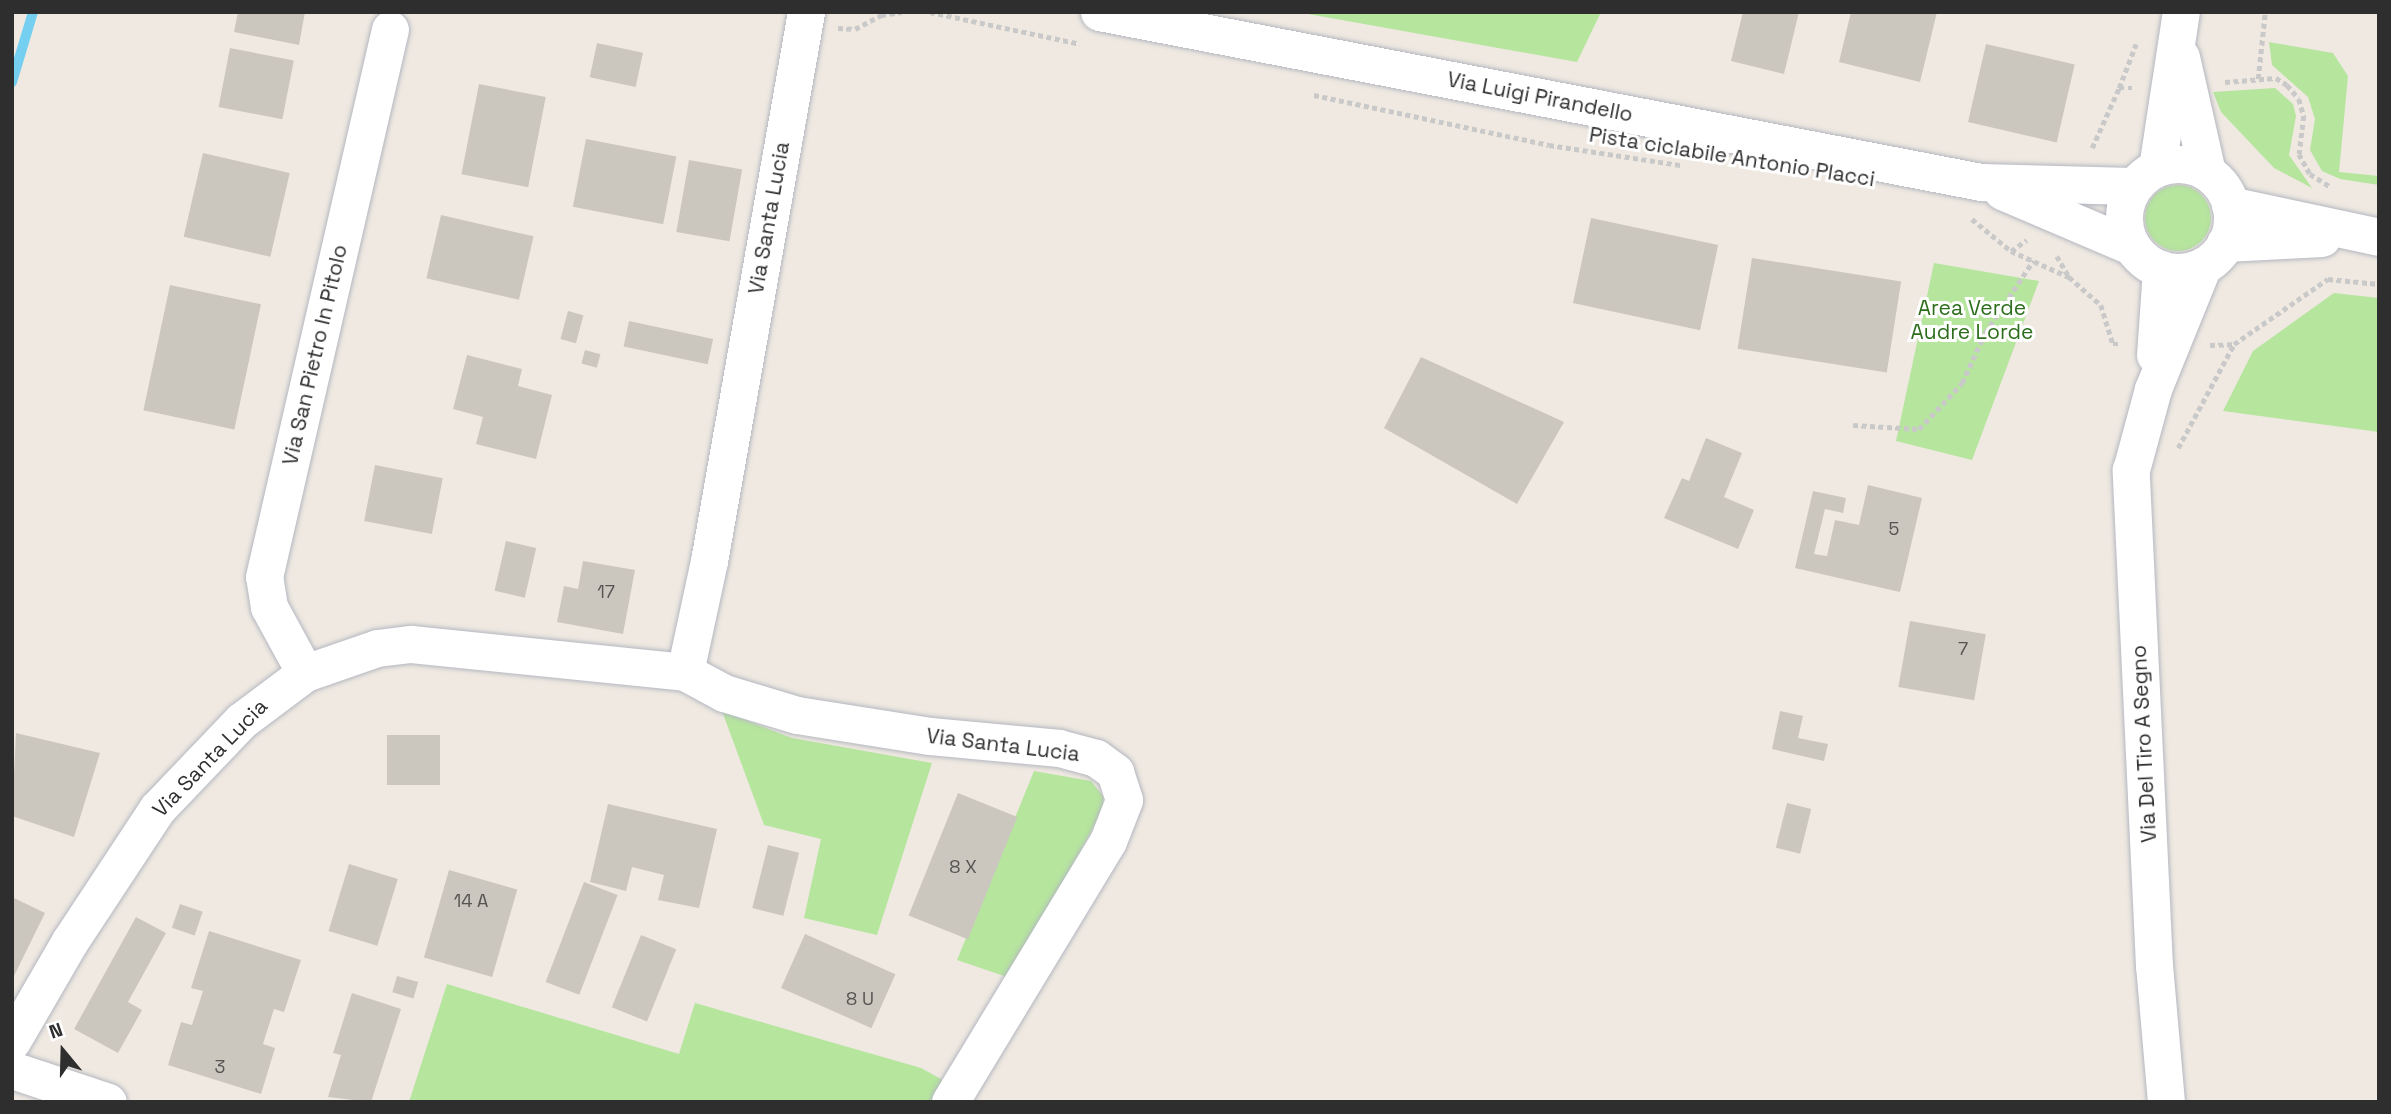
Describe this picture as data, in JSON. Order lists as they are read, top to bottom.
{
  "streets": {
    "street": [
      "Via Luigi Pirandello",
      "Via Santa Lucia",
      "Via San Pietro In Pitolo",
      "Via Del Tiro A Segno"
    ],
    "path": ["Pista ciclabile Antonio Placci"]
  },
  "crossings": [
    ["Via Luigi Pirandello", "Via Del Tiro A Segno"],
    ["Via Santa Lucia", "Via San Pietro In Pitolo"]
  ],
  "parks": ["Area Verde Audre Lorde"],
  "house_numbers": [
    "5",
    "17",
    "7",
    "8 X",
    "14 A",
    "8 U",
    "3"
  ],
  "north": "top"
}
